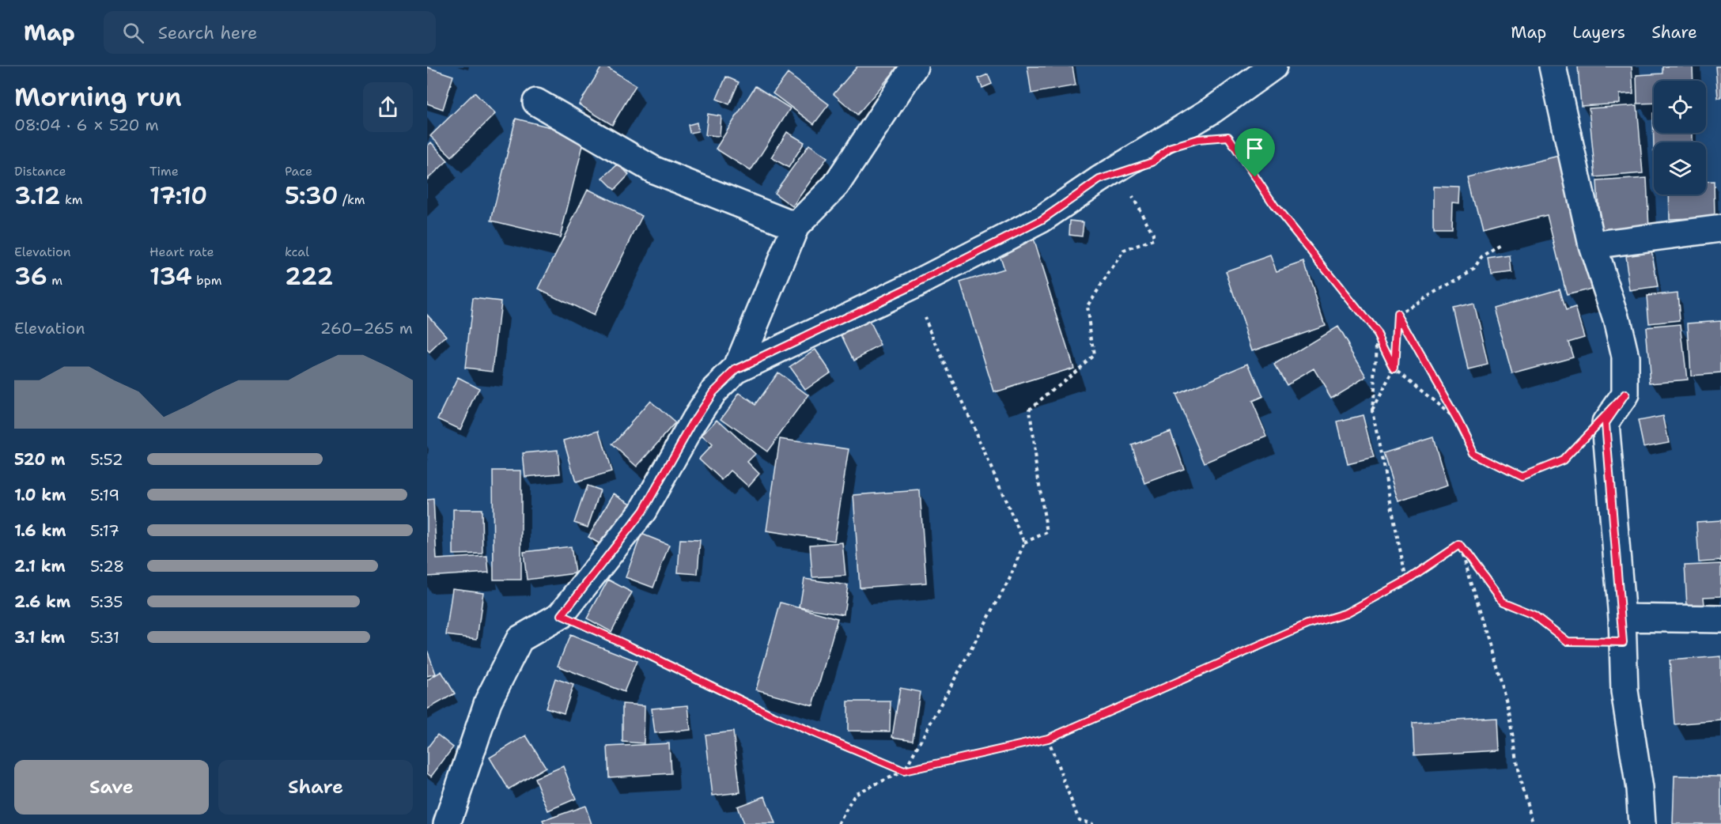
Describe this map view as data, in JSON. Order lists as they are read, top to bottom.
{
  "page": {
    "header": "Map",
    "search": "Search here",
    "nav": ["Map", "Layers", "Share"],
    "heading": ["Morning run", "08:04 · 6 × 520 m"],
    "stats": [
      ["Distance", "3.12 km"],
      ["Time", "17:10"],
      ["Pace", "5:30 /km"],
      ["Elevation", "36 m"],
      ["Heart rate", "134 bpm"],
      ["kcal", "222"]
    ],
    "chart": ["Elevation", "260–265 m"],
    "list": [
      {
        "name": "520 m",
        "note": "5:52"
      },
      {
        "name": "1.0 km",
        "note": "5:19"
      },
      {
        "name": "1.6 km",
        "note": "5:17"
      },
      {
        "name": "2.1 km",
        "note": "5:28"
      },
      {
        "name": "2.6 km",
        "note": "5:35"
      },
      {
        "name": "3.1 km",
        "note": "5:31"
      }
    ],
    "buttons": ["Save", "Share"]
  }
}
